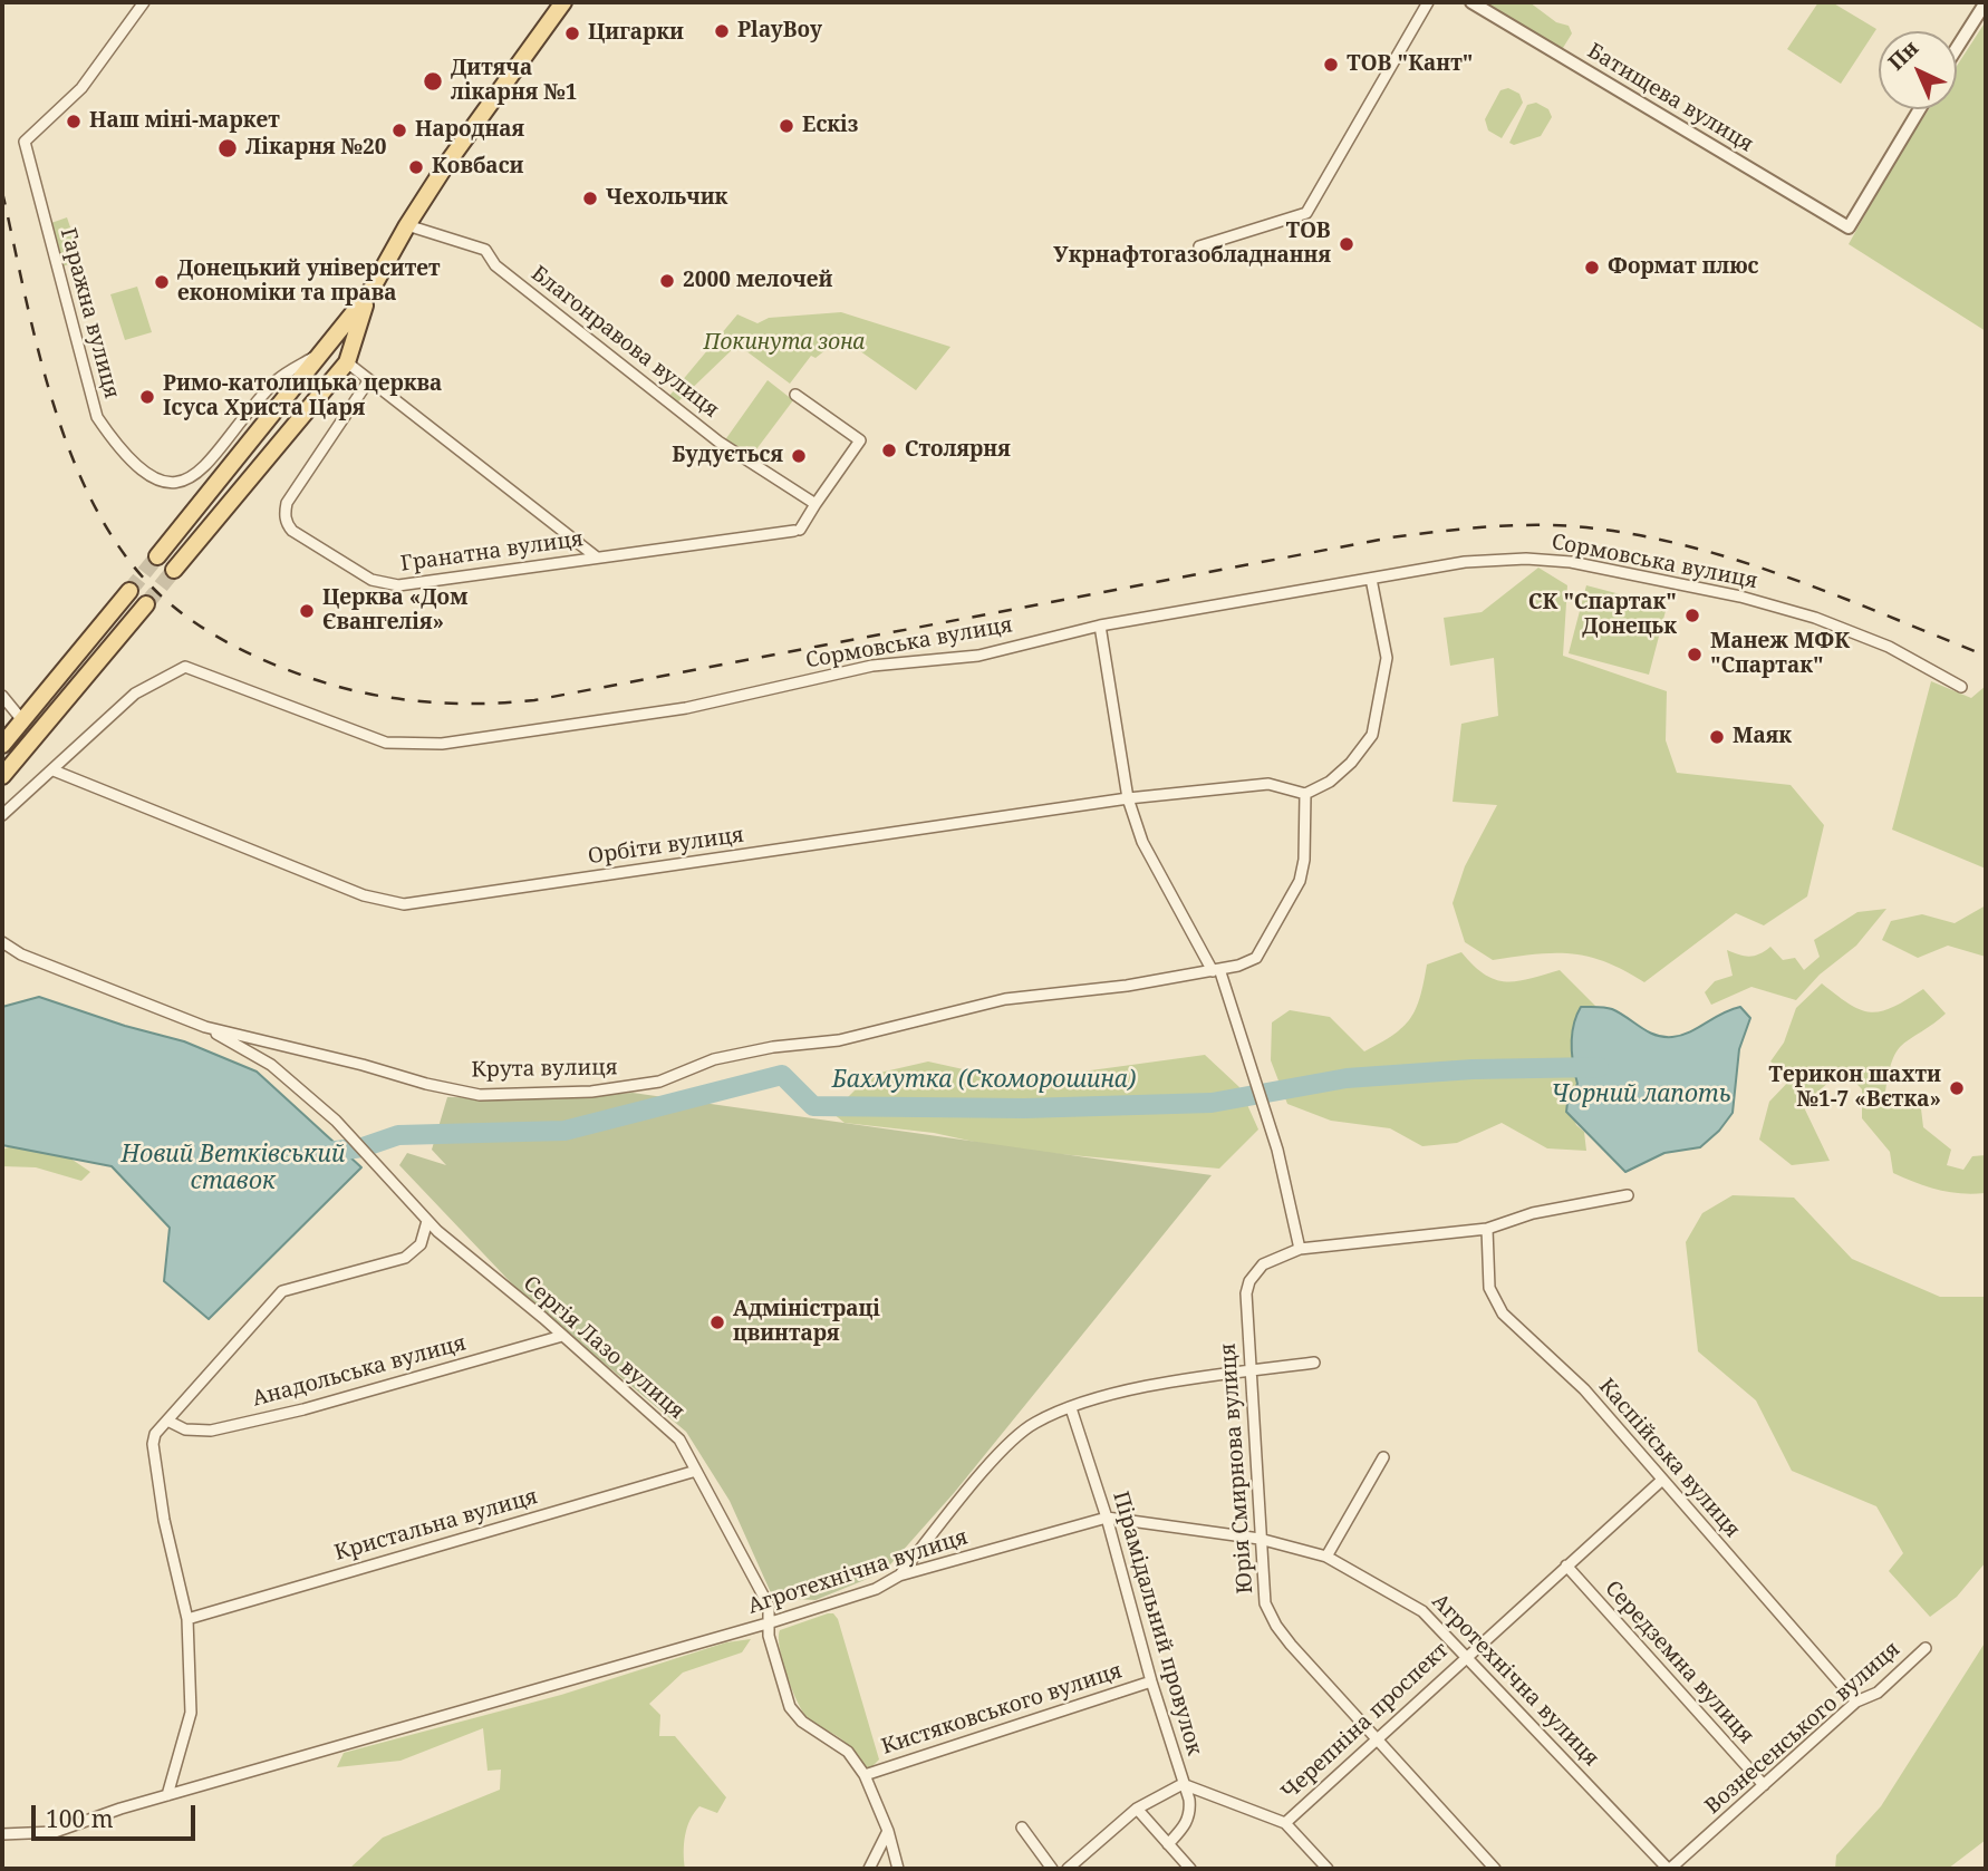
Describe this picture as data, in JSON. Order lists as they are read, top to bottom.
{
  "streets": {
    "street": [
      "Батищева вулиця",
      "Гаражна вулиця",
      "Благонравова вулиця",
      "Гранатна вулиця",
      "Сормовська вулиця",
      "Орбіти вулиця",
      "Крута вулиця",
      "Сергія Лазо вулиця",
      "Анадольська вулиця",
      "Каспійська вулиця",
      "Юрія Смирнова вулиця",
      "Кристальна вулиця",
      "Агротехнічна вулиця",
      "Пірамідальний провулок",
      "Середземна вулиця",
      "Кистяковського вулиця",
      "Черепніна проспект",
      "Вознесенського вулиця"
    ]
  },
  "crossings": [
    ["Благонравова вулиця", "Гранатна вулиця"],
    ["Сормовська вулиця", "Орбіти вулиця"],
    ["Орбіти вулиця", "Крута вулиця"],
    ["Крута вулиця", "Сергія Лазо вулиця"],
    ["Сергія Лазо вулиця", "Анадольська вулиця"],
    ["Сергія Лазо вулиця", "Кристальна вулиця"],
    ["Сергія Лазо вулиця", "Агротехнічна вулиця"],
    ["Сергія Лазо вулиця", "Кистяковського вулиця"],
    ["Каспійська вулиця", "Черепніна проспект"],
    ["Каспійська вулиця", "Вознесенського вулиця"],
    ["Юрія Смирнова вулиця", "Агротехнічна вулиця"],
    ["Юрія Смирнова вулиця", "Черепніна проспект"],
    ["Агротехнічна вулиця", "Пірамідальний провулок"],
    ["Агротехнічна вулиця", "Черепніна проспект"],
    ["Агротехнічна вулиця", "Вознесенського вулиця"],
    ["Пірамідальний провулок", "Кистяковського вулиця"],
    ["Пірамідальний провулок", "Черепніна проспект"],
    ["Середземна вулиця", "Черепніна проспект"],
    ["Середземна вулиця", "Вознесенського вулиця"]
  ],
  "water": ["Бахмутка (Скоморошина)", "Чорний лапоть", "Новий Ветківський ставок"],
  "parks": ["Покинута зона"],
  "places": [
    "PlayBoy",
    "Цигарки",
    "ТОВ \"Кант\"",
    "Дитяча лікарня №1",
    "Наш міні-маркет",
    "Ескіз",
    "Народная",
    "Лікарня №20",
    "Ковбаси",
    "Чехольчик",
    "ТОВ Укрнафтогазобладнання",
    "Формат плюс",
    "2000 мелочей",
    "Донецький університет економіки та права",
    "Римо-католицька церква Ісуса Христа Царя",
    "Столярня",
    "Будується",
    "Церква «Дом Євангелія»",
    "СК \"Спартак\" Донецьк",
    "Манеж МФК \"Спартак\"",
    "Маяк",
    "Терикон шахти №1-7 «Вєтка»",
    "Адміністраці цвинтаря"
  ],
  "scale_bar": "100 m",
  "north": "top left"
}
